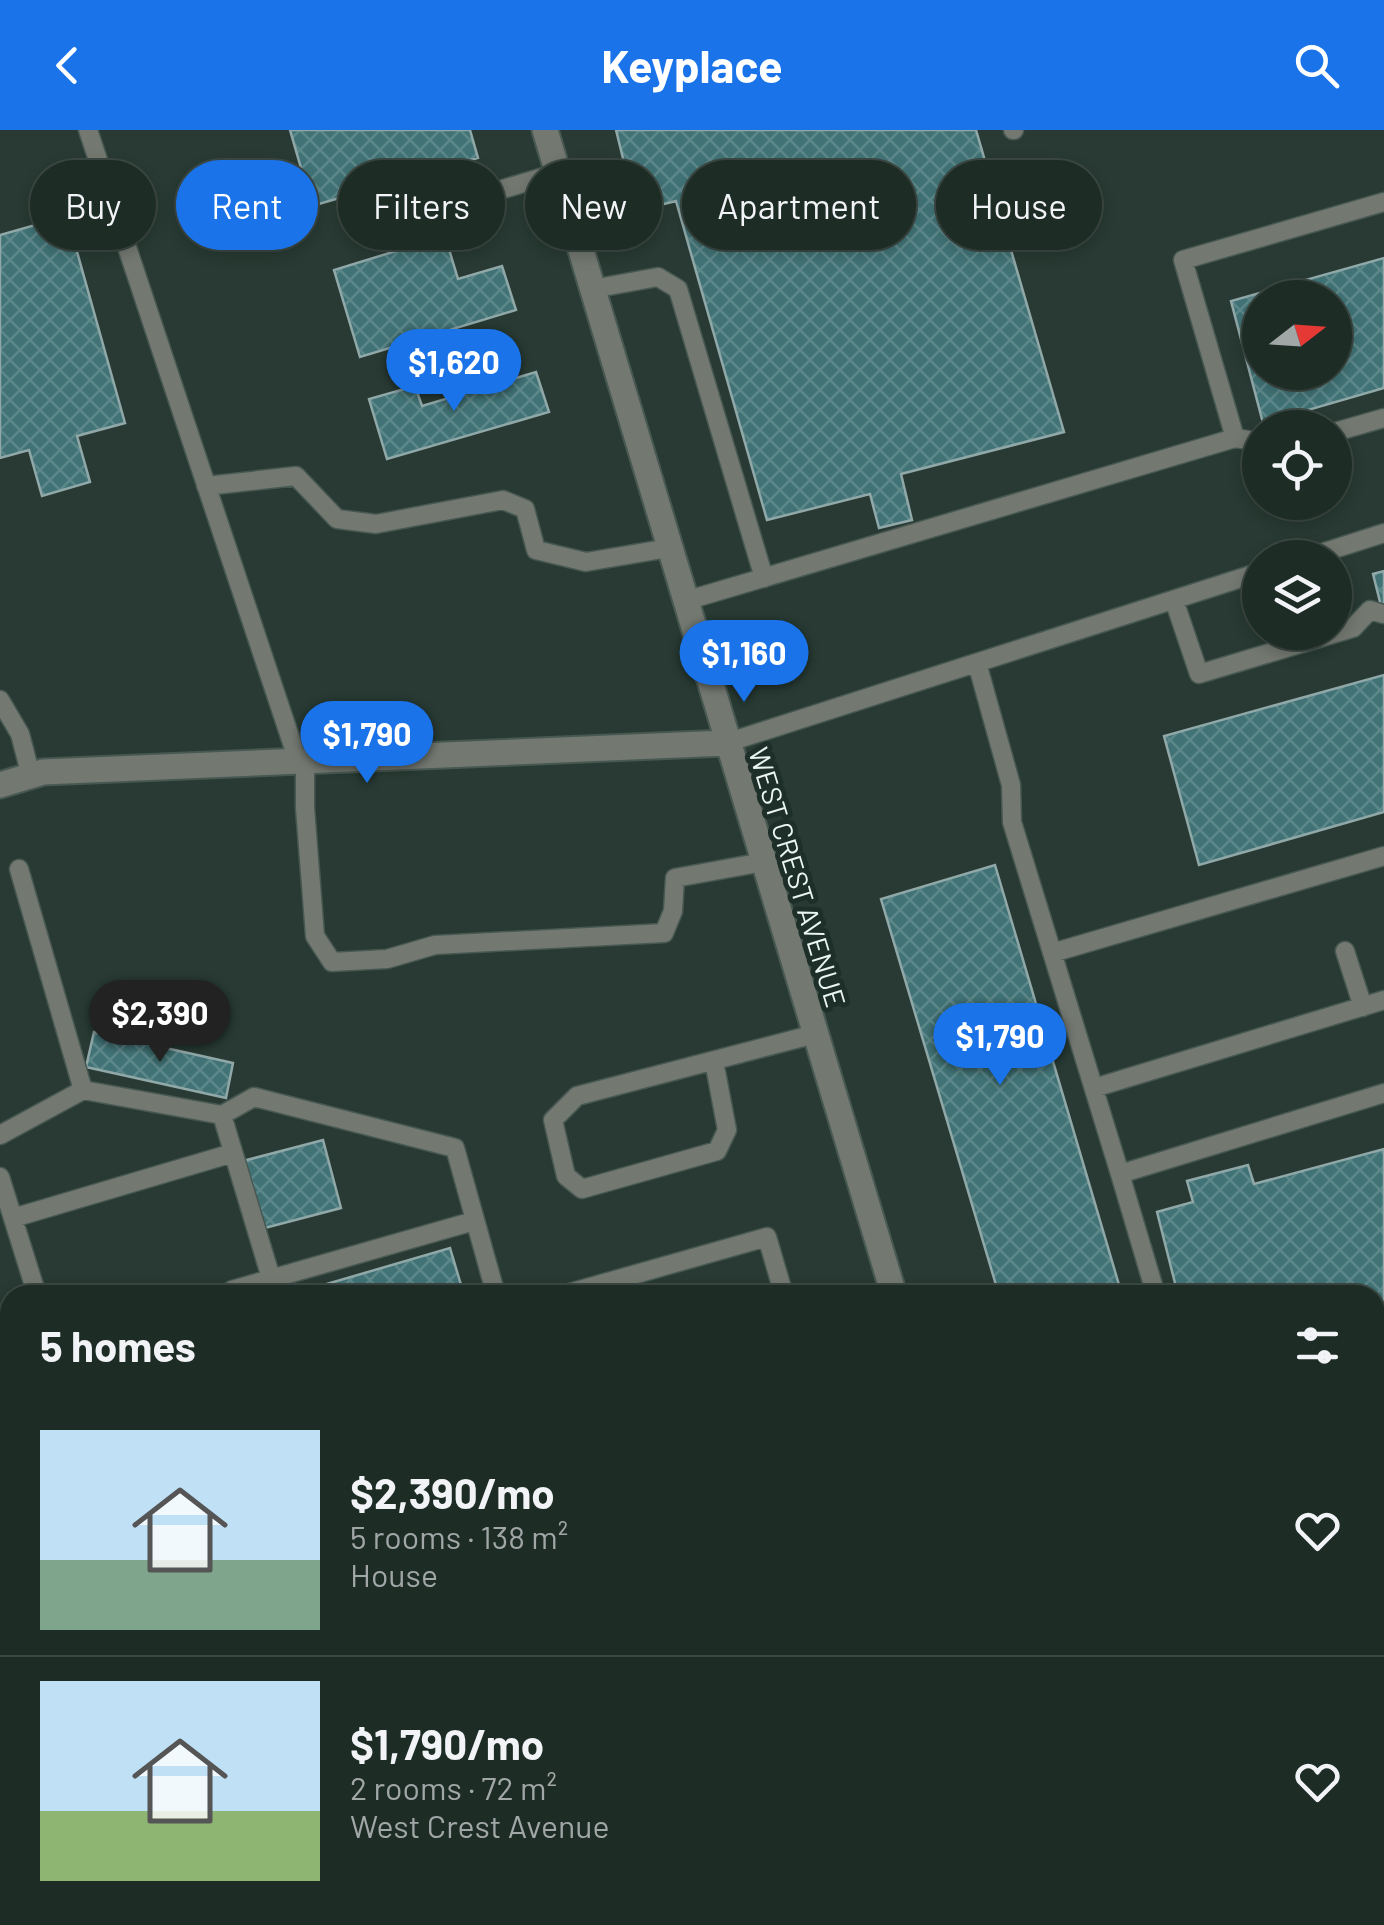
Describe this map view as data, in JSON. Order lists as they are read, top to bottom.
{
  "streets": {
    "street": ["WEST CREST AVENUE"]
  },
  "north": "right",
  "page": {
    "header": "Keyplace",
    "chip": [
      "Buy",
      "Rent",
      "Filters",
      "New",
      "Apartment",
      "House"
    ],
    "price": [
      "$1,620",
      "$1,160",
      "$1,790",
      "$2,390",
      "$1,790"
    ],
    "heading": "5 homes",
    "list": [
      {
        "name": "$2,390/mo",
        "note": "5 rooms · 138 m² · House"
      },
      {
        "name": "$1,790/mo",
        "note": "2 rooms · 72 m² · West Crest Avenue"
      }
    ]
  }
}
